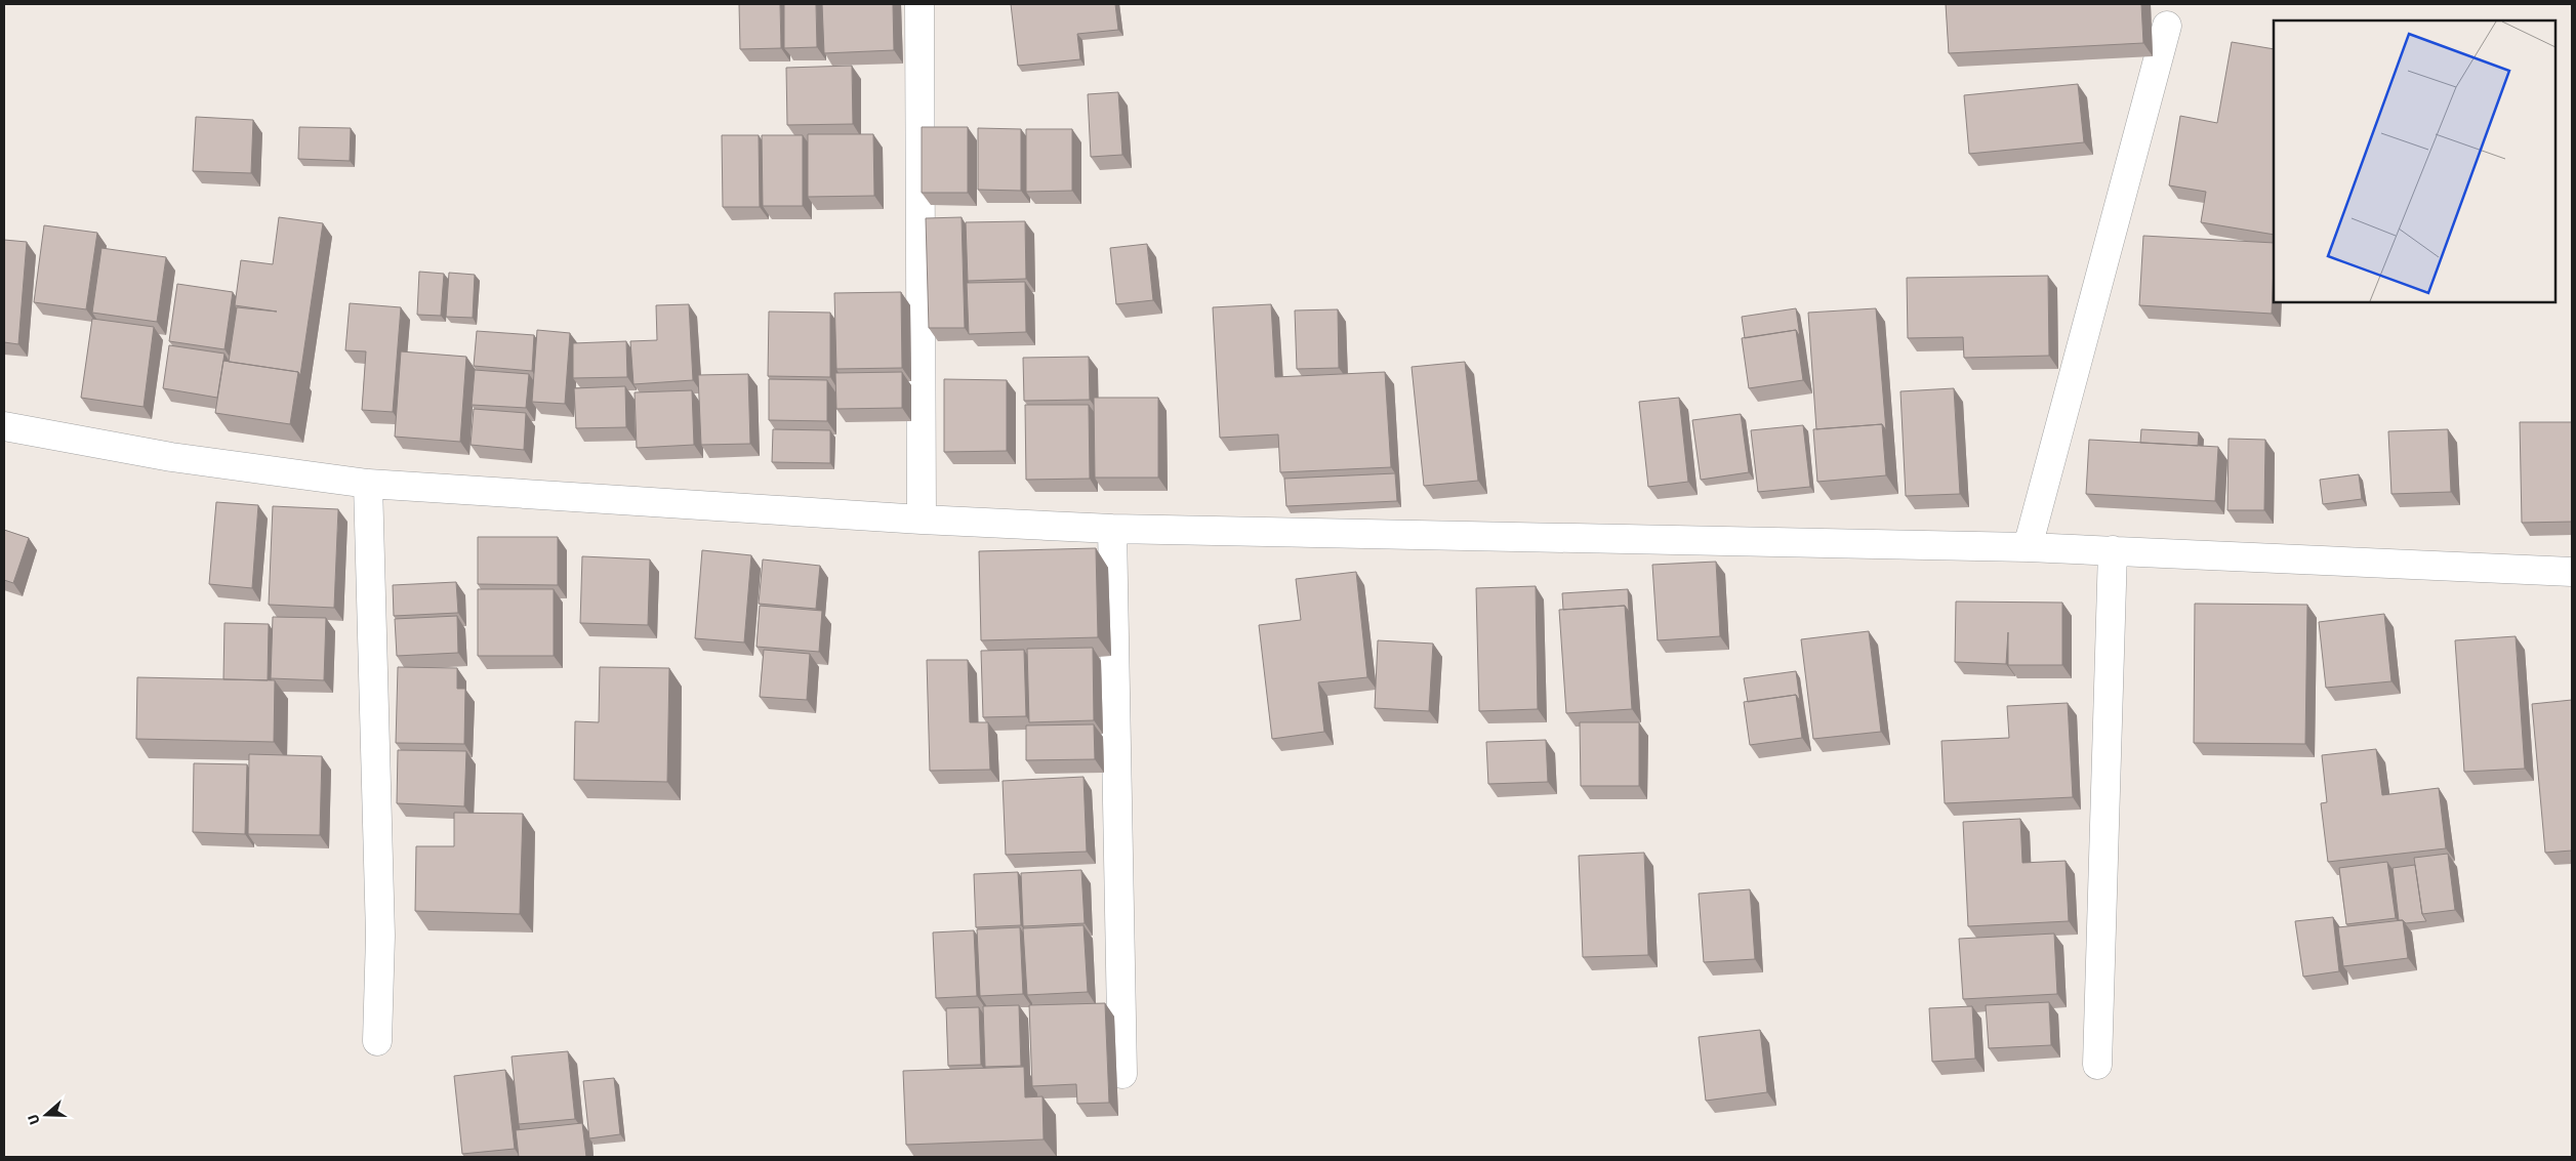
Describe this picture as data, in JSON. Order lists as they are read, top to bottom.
{
  "north": "left"
}
